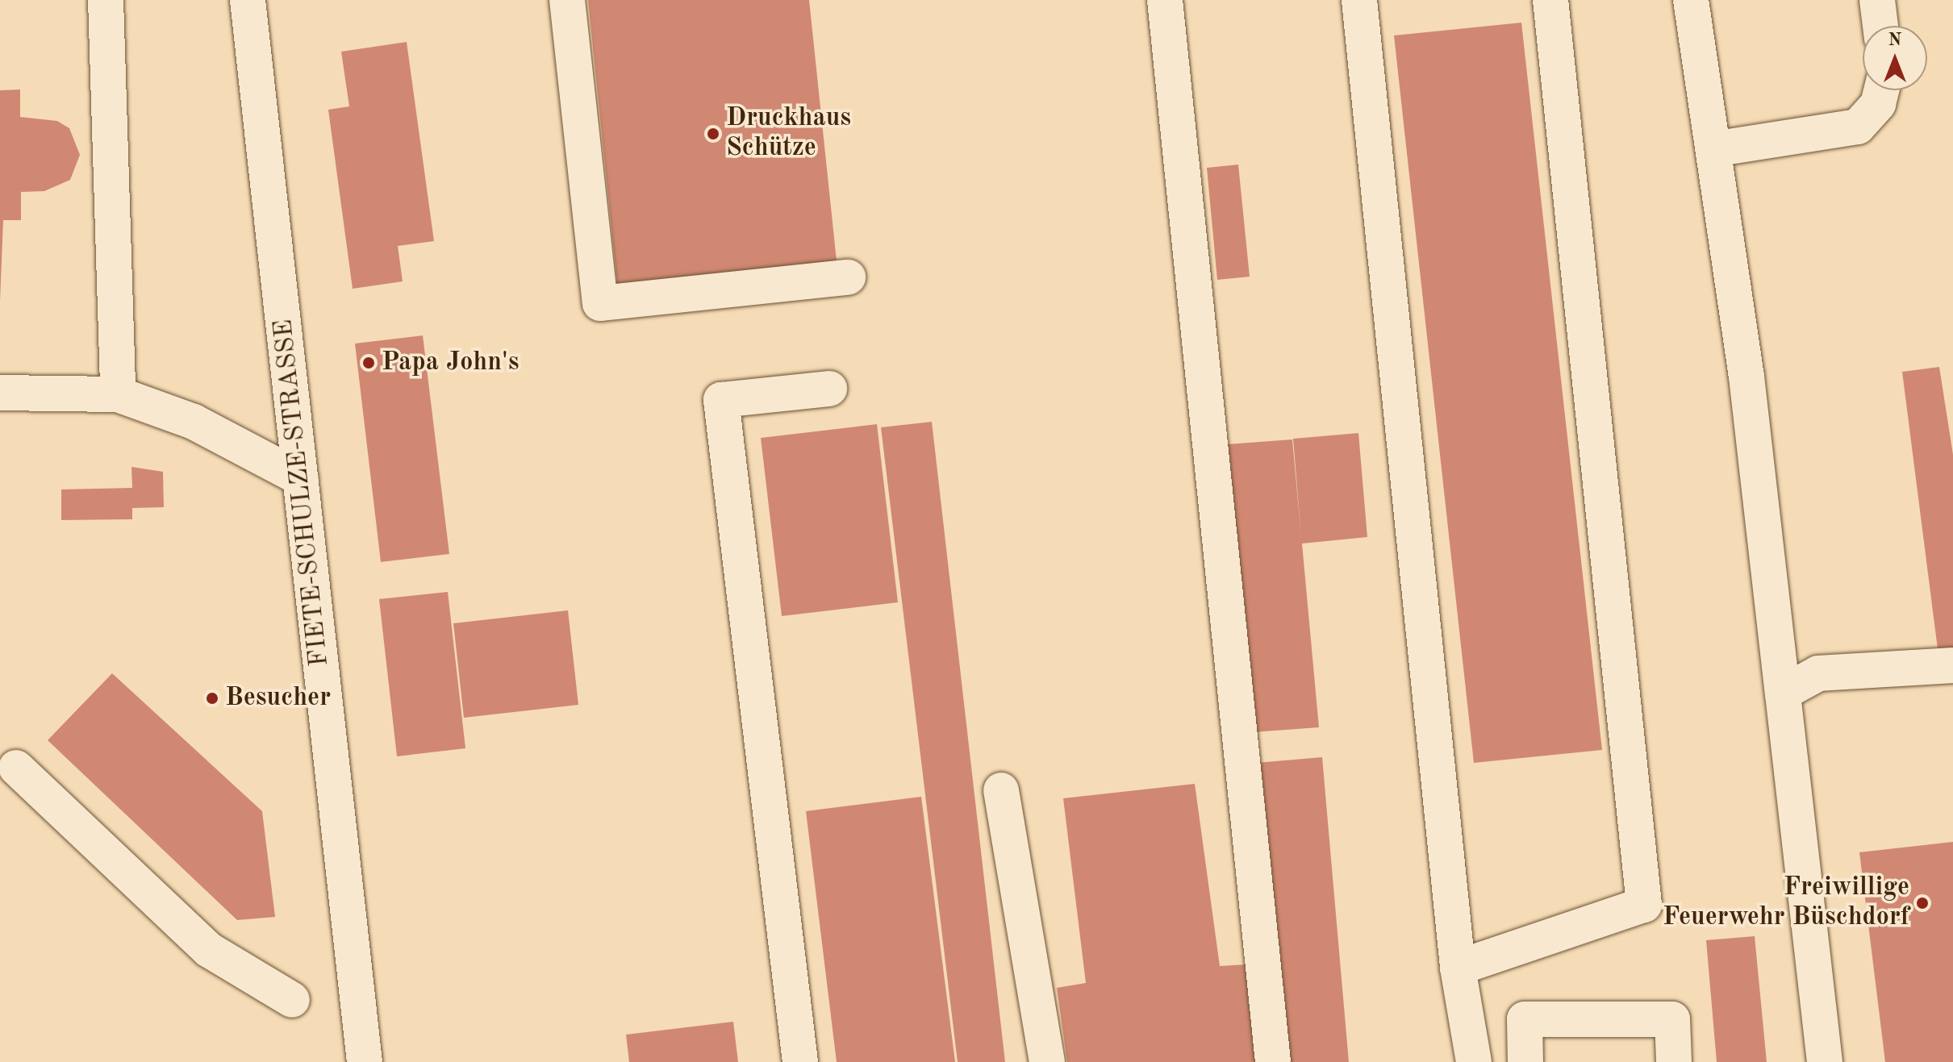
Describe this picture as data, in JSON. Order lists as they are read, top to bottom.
{
  "streets": {
    "street": ["FIETE-SCHULZE-STRASSE"]
  },
  "places": [
    "Druckhaus Schütze",
    "Papa John's",
    "Besucher",
    "Freiwillige Feuerwehr Büschdorf"
  ],
  "north": "top"
}
